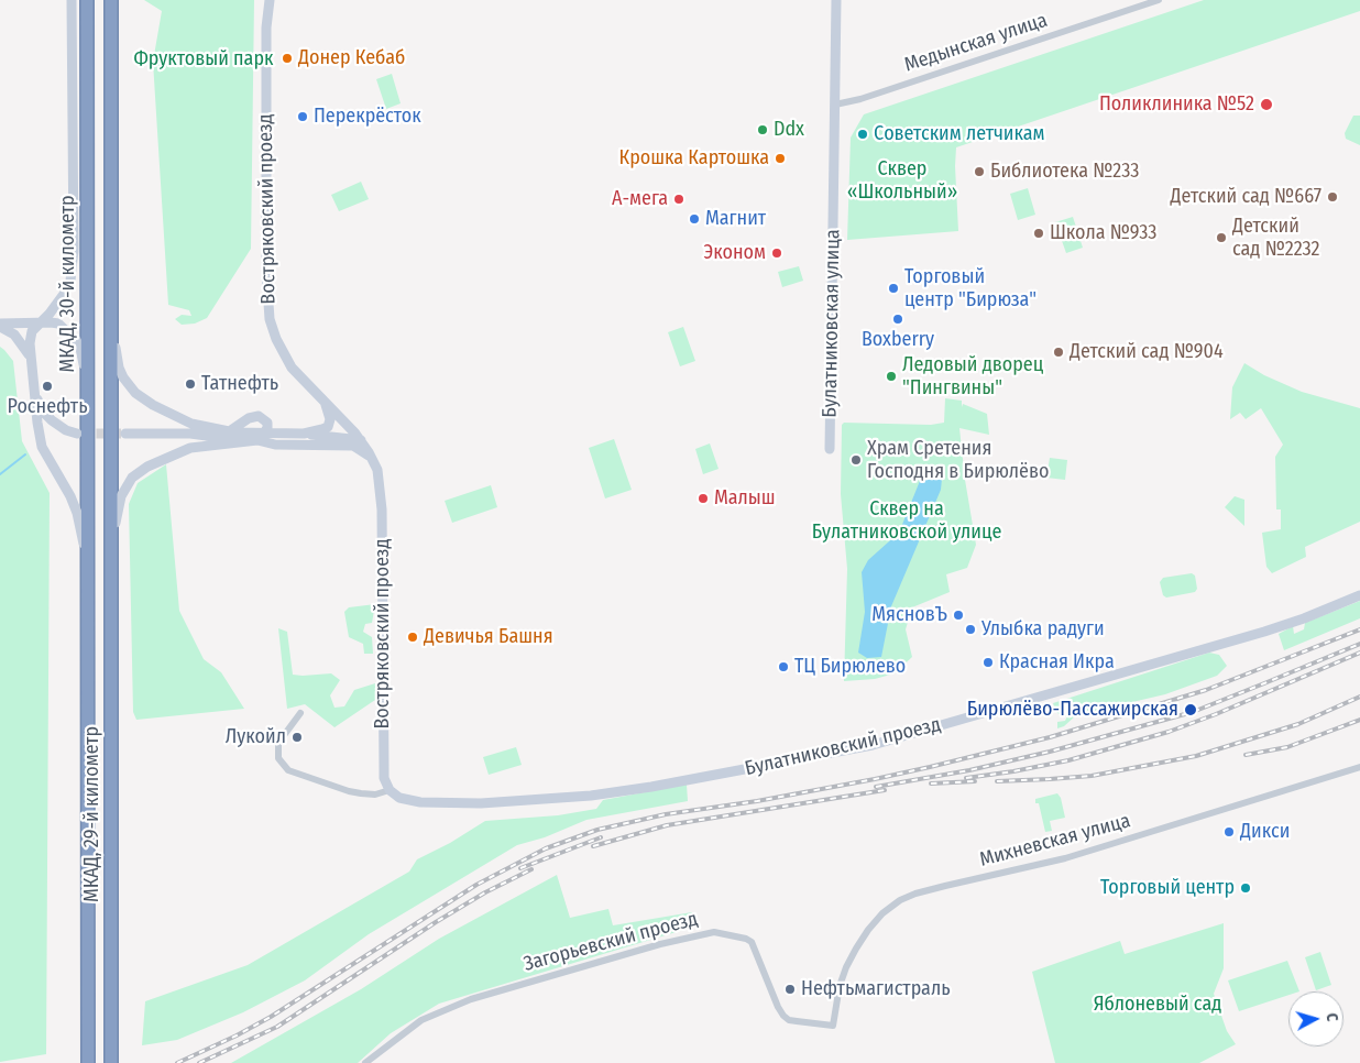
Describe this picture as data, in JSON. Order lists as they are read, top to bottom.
{
  "streets": {
    "highway": ["МКАД, 30-й километр", "МКАД, 29-й километр"],
    "street": [
      "Медынская улица",
      "Востряковский проезд",
      "Булатниковская улица",
      "Булатниковский проезд",
      "Михневская улица",
      "Загорьевский проезд"
    ]
  },
  "crossings": [
    ["Медынская улица", "Булатниковская улица"],
    ["Востряковский проезд", "Булатниковский проезд"],
    ["МКАД, 30-й километр", "МКАД, 29-й километр"],
    ["Михневская улица", "Загорьевский проезд"]
  ],
  "parks": [
    "Фруктовый парк",
    "Сквер «Школьный»",
    "Сквер на Булатниковской улице",
    "Яблоневый сад"
  ],
  "places": [
    "Донер Кебаб",
    "Поликлиника №52",
    "Перекрёсток",
    "Ddx",
    "Cоветским летчикам",
    "Крошка Картошка",
    "Библиотека №233",
    "Детский сад №667",
    "А-мега",
    "Магнит",
    "Школа №933",
    "Детский сад №2232",
    "Эконом",
    "Торговый центр \"Бирюза\"",
    "Boxberry",
    "Детский сад №904",
    "Ледовый дворец \"Пингвины\"",
    "Татнефть",
    "Роснефть",
    "Храм Сретения Господня в Бирюлёво",
    "Малыш",
    "МясновЪ",
    "Улыбка радуги",
    "Девичья Башня",
    "Красная Икра",
    "ТЦ Бирюлево",
    "Бирюлёво-Пассажирская",
    "Лукойл",
    "Дикси",
    "Торговый центр",
    "Нефтьмагистраль"
  ],
  "north": "right"
}
